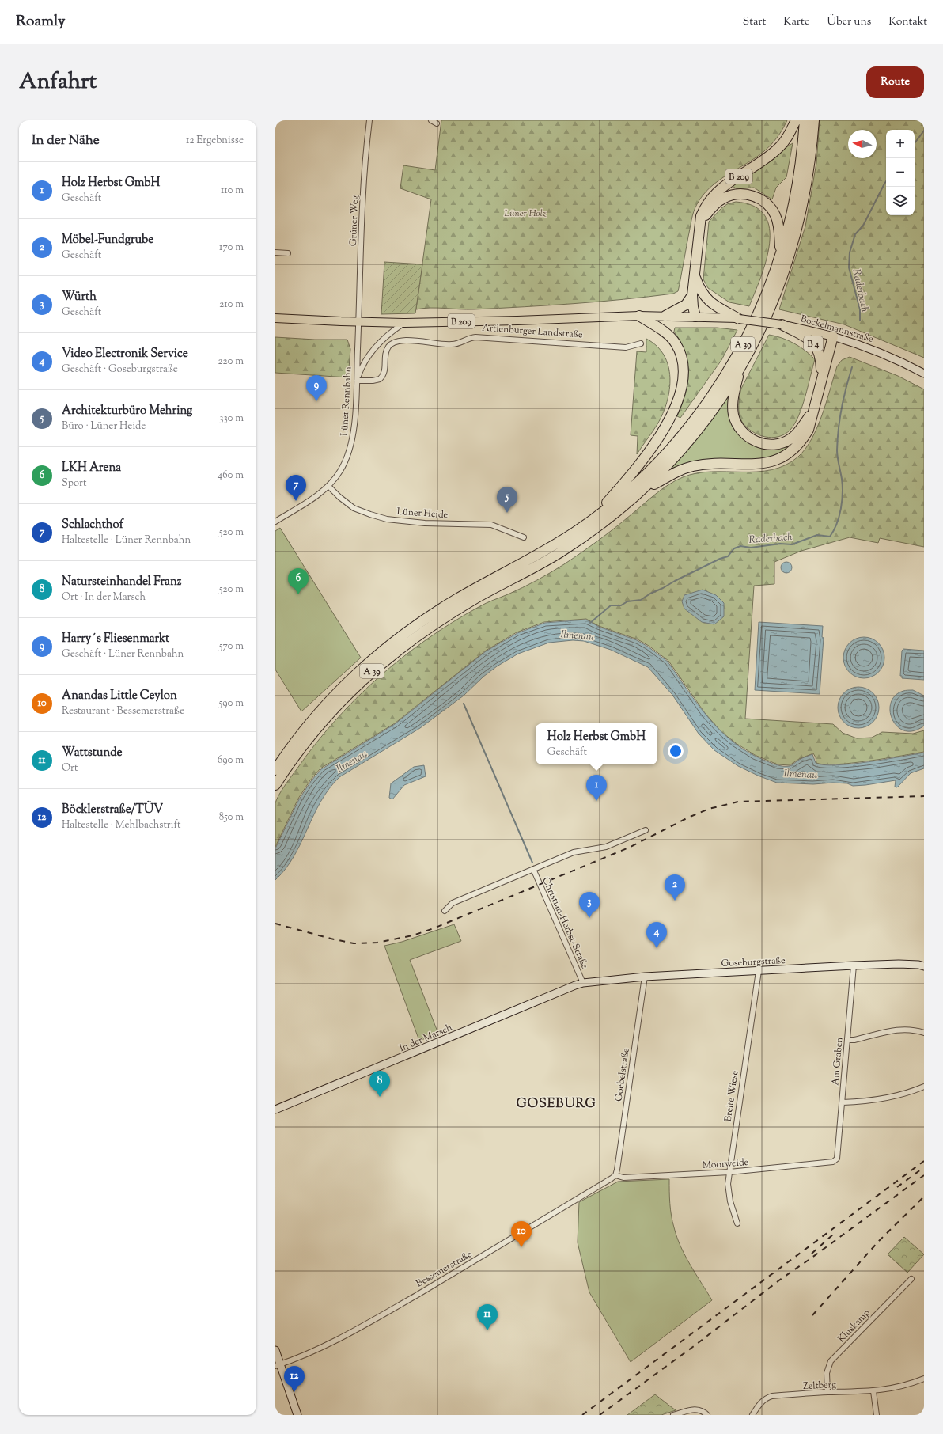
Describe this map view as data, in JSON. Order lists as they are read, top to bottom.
{
  "streets": {
    "highway": ["B 209", "B 4", "A 39"],
    "main road": ["Bockelmannstraße"],
    "street": [
      "Grüner Weg",
      "Artlenburger Landstraße",
      "Lüner Rennbahn",
      "Lüner Heide",
      "Christian-Herbst-Straße",
      "Goseburgstraße",
      "In der Marsch",
      "Am Graben",
      "Goebelstraße",
      "Breite Wiese",
      "Moorweide",
      "Bessemerstraße",
      "Kluskamp",
      "Zeltberg"
    ]
  },
  "crossings": [
    ["B 209", "Grüner Weg"],
    ["B 209", "Bockelmannstraße"],
    ["B 209", "Lüner Rennbahn"],
    ["Grüner Weg", "Lüner Rennbahn"],
    ["Bockelmannstraße", "B 4"],
    ["Artlenburger Landstraße", "Lüner Rennbahn"],
    ["Lüner Rennbahn", "Lüner Heide"],
    ["Christian-Herbst-Straße", "Goseburgstraße"],
    ["Christian-Herbst-Straße", "In der Marsch"],
    ["Goseburgstraße", "In der Marsch"],
    ["Goseburgstraße", "Am Graben"],
    ["Goseburgstraße", "Goebelstraße"],
    ["Goseburgstraße", "Breite Wiese"],
    ["Am Graben", "Moorweide"],
    ["Goebelstraße", "Moorweide"],
    ["Goebelstraße", "Bessemerstraße"],
    ["Breite Wiese", "Moorweide"],
    ["Moorweide", "Bessemerstraße"],
    ["Kluskamp", "Zeltberg"]
  ],
  "districts": ["GOSEBURG"],
  "water": ["Raderbach", "Ilmenau"],
  "parks": ["Lüner Holz"],
  "north": "left",
  "page": {
    "header": "Roamly",
    "nav": [
      "Start",
      "Karte",
      "Über uns",
      "Kontakt"
    ],
    "title": "Anfahrt",
    "buttons": "Route",
    "heading": ["In der Nähe", "12 Ergebnisse"],
    "map_buttons": ["+", "−"],
    "list": [
      {
        "mark": "1",
        "name": "Holz Herbst GmbH",
        "note": "Geschäft",
        "value": "110 m"
      },
      {
        "mark": "2",
        "name": "Möbel-Fundgrube",
        "note": "Geschäft",
        "value": "170 m"
      },
      {
        "mark": "3",
        "name": "Würth",
        "note": "Geschäft",
        "value": "210 m"
      },
      {
        "mark": "4",
        "name": "Video Electronik Service",
        "note": "Geschäft · Goseburgstraße",
        "value": "220 m"
      },
      {
        "mark": "5",
        "name": "Architekturbüro Mehring",
        "note": "Büro · Lüner Heide",
        "value": "330 m"
      },
      {
        "mark": "6",
        "name": "LKH Arena",
        "note": "Sport",
        "value": "460 m"
      },
      {
        "mark": "7",
        "name": "Schlachthof",
        "note": "Haltestelle · Lüner Rennbahn",
        "value": "520 m"
      },
      {
        "mark": "8",
        "name": "Natursteinhandel Franz",
        "note": "Ort · In der Marsch",
        "value": "520 m"
      },
      {
        "mark": "9",
        "name": "Harry´s Fliesenmarkt",
        "note": "Geschäft · Lüner Rennbahn",
        "value": "570 m"
      },
      {
        "mark": "10",
        "name": "Anandas Little Ceylon",
        "note": "Restaurant · Bessemerstraße",
        "value": "590 m"
      },
      {
        "mark": "11",
        "name": "Wattstunde",
        "note": "Ort",
        "value": "690 m"
      },
      {
        "mark": "12",
        "name": "Böcklerstraße/TÜV",
        "note": "Haltestelle · Mehlbachstrift",
        "value": "850 m"
      }
    ],
    "pins": [
      "9",
      "7",
      "5",
      "6",
      "1",
      "2",
      "3",
      "4",
      "8",
      "10",
      "11",
      "12"
    ],
    "popup": ["Holz Herbst GmbH", "Geschäft"]
  }
}
